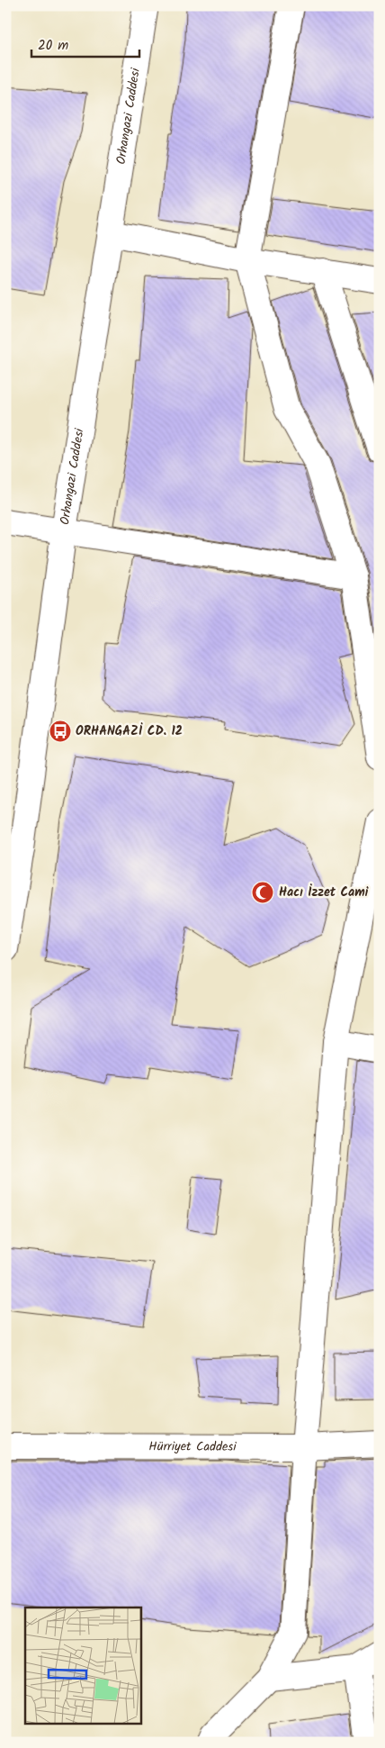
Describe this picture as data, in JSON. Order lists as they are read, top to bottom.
{
  "streets": {
    "street": ["Orhangazi Caddesi", "Hürriyet Caddesi"]
  },
  "places": {
    "bus stop": ["ORHANGAZİ CD. 12"],
    "mosque": ["Hacı İzzet Cami"]
  },
  "scale_bar": "20 m"
}
